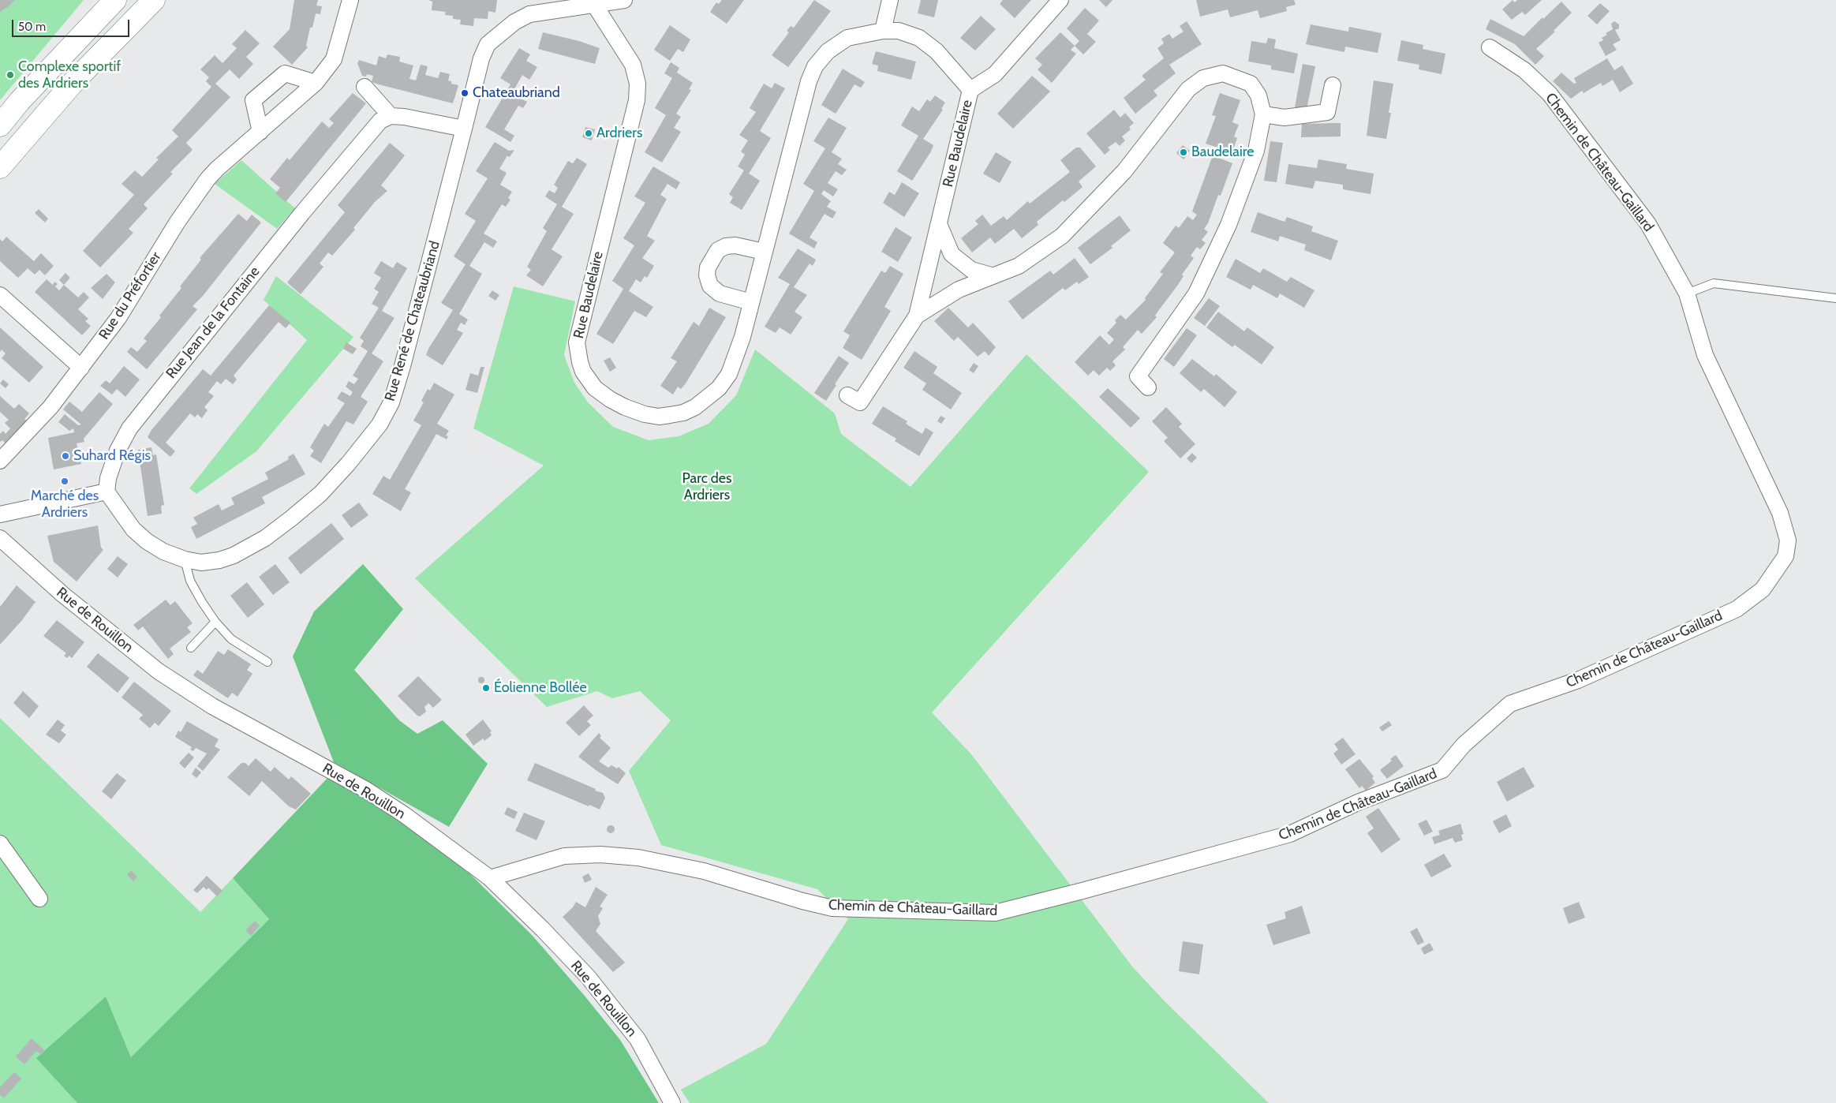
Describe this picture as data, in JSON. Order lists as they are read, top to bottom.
{
  "streets": {
    "street": [
      "Rue Baudelaire",
      "Chemin de Château-Gaillard",
      "Rue du Préfortier",
      "Rue René de Chateaubriand",
      "Rue Jean de la Fontaine",
      "Rue de Rouillon"
    ]
  },
  "crossings": [
    ["Rue Baudelaire", "Rue René de Chateaubriand"],
    ["Chemin de Château-Gaillard", "Rue de Rouillon"],
    ["Rue René de Chateaubriand", "Rue Jean de la Fontaine"]
  ],
  "parks": ["Parc des Ardriers"],
  "places": [
    "Complexe sportif des Ardriers",
    "Chateaubriand",
    "Ardriers",
    "Baudelaire",
    "Suhard Régis",
    "Marché des Ardriers",
    "Éolienne Bollée"
  ],
  "scale_bar": "50 m"
}
